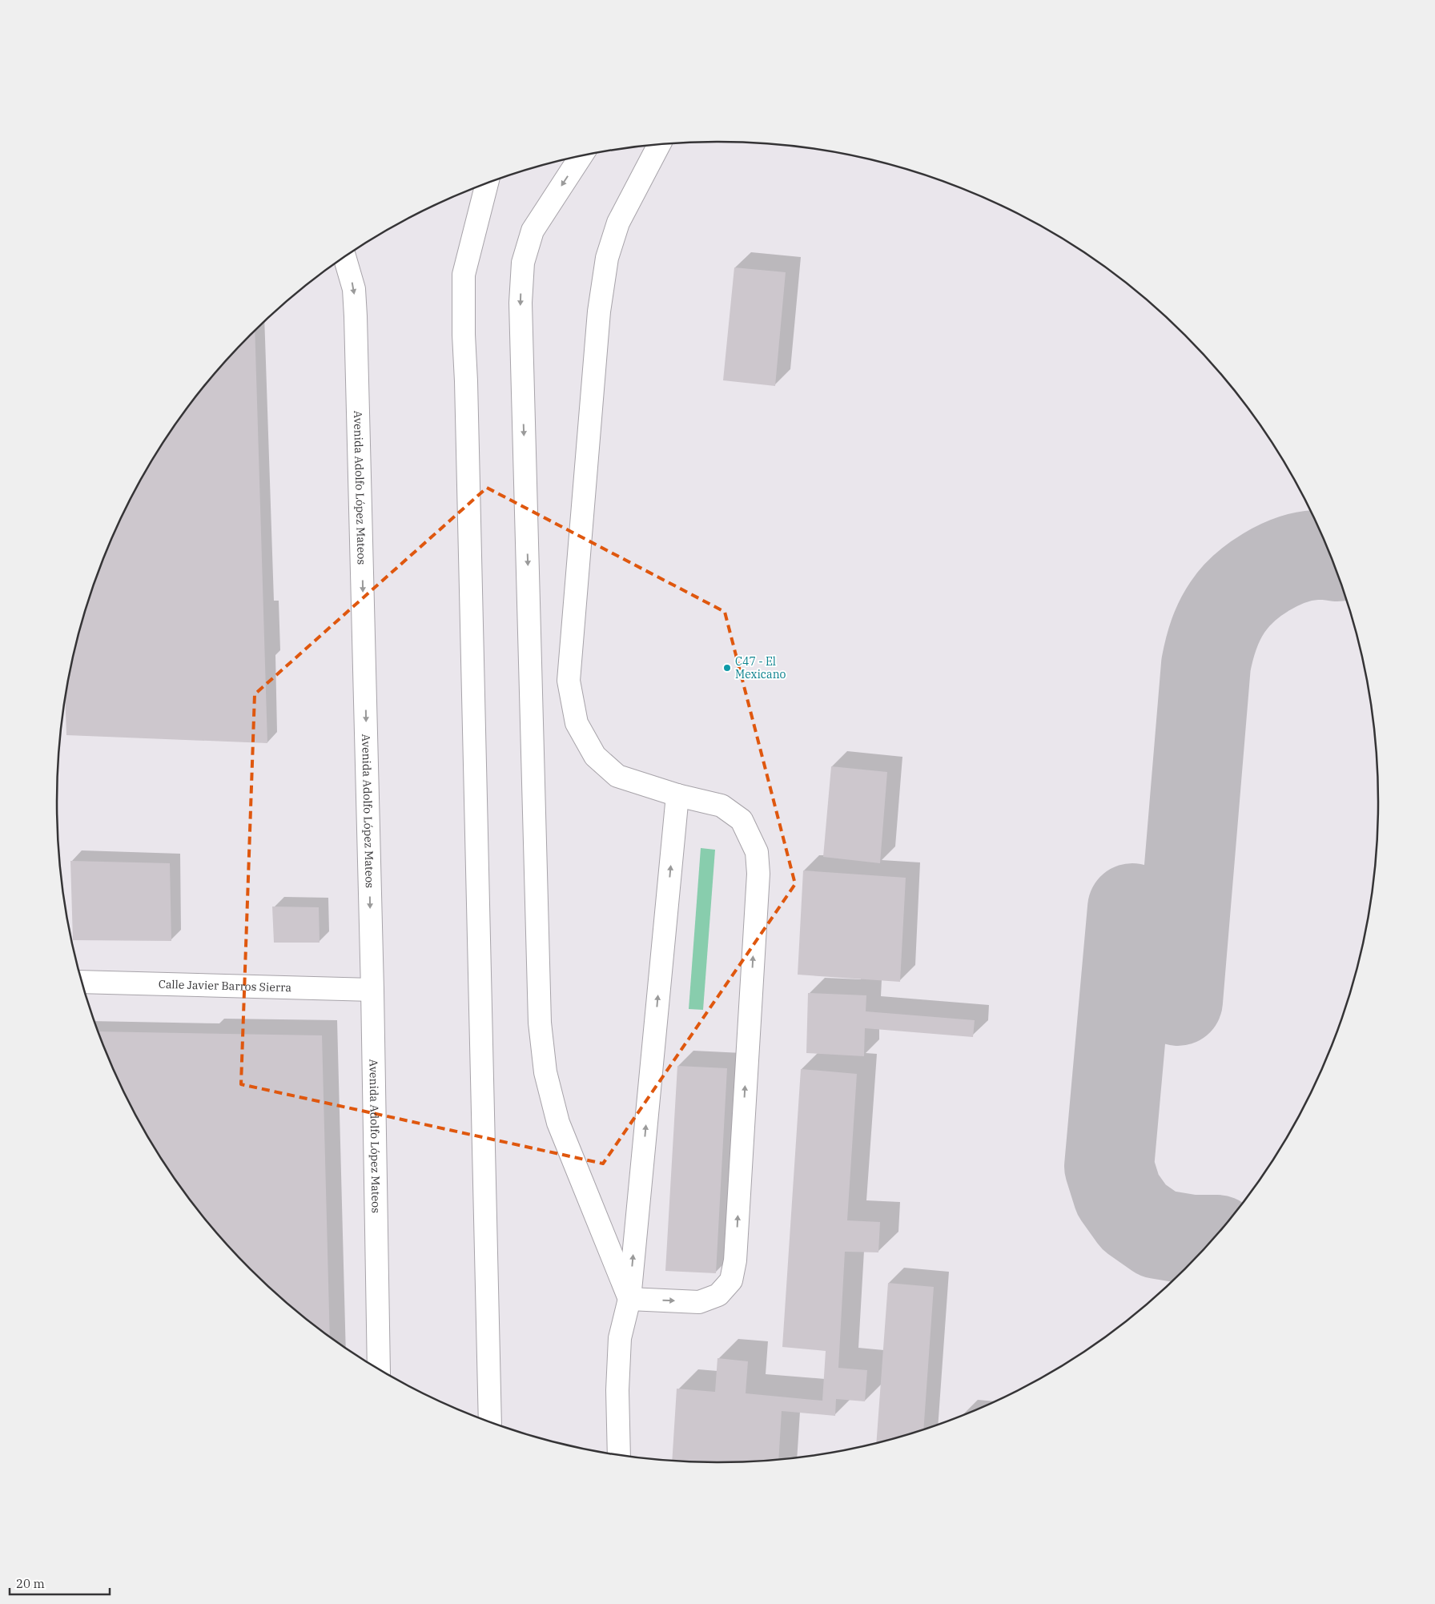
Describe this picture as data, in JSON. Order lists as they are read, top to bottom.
{
  "streets": {
    "street": ["Avenida Adolfo López Mateos", "Calle Javier Barros Sierra"]
  },
  "crossings": [
    ["Avenida Adolfo López Mateos", "Calle Javier Barros Sierra"]
  ],
  "places": ["C47 - El Mexicano"],
  "scale_bar": "20 m"
}
